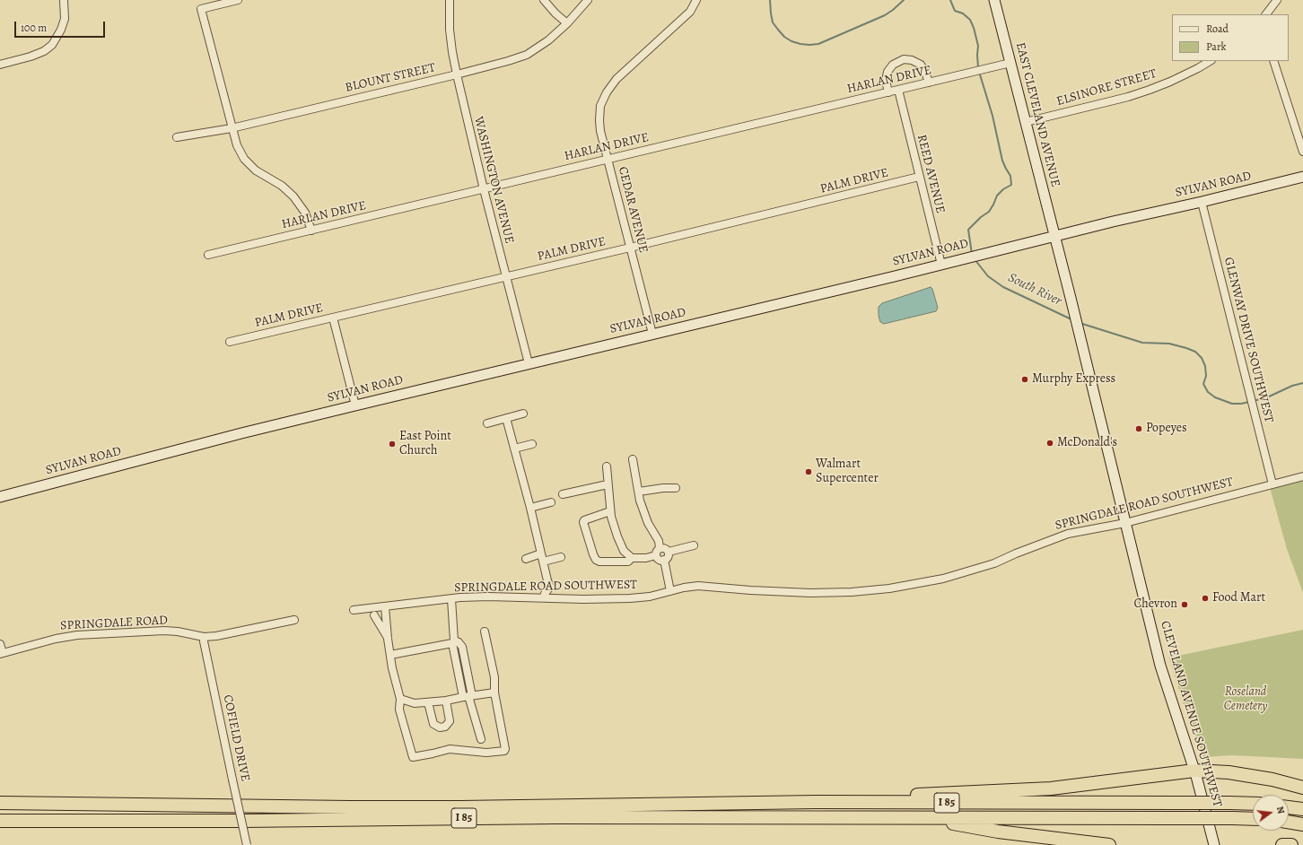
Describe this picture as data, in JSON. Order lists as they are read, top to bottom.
{
  "streets": {
    "highway": ["I 85"],
    "main road": ["EAST CLEVELAND AVENUE", "SYLVAN ROAD", "CLEVELAND AVENUE SOUTHWEST"],
    "street": [
      "BLOUNT STREET",
      "HARLAN DRIVE",
      "ELSINORE STREET",
      "REED AVENUE",
      "WASHINGTON AVENUE",
      "PALM DRIVE",
      "CEDAR AVENUE",
      "GLENWAY DRIVE SOUTHWEST",
      "SPRINGDALE ROAD SOUTHWEST",
      "SPRINGDALE ROAD",
      "COFIELD DRIVE"
    ]
  },
  "crossings": [
    ["BLOUNT STREET", "WASHINGTON AVENUE"],
    ["HARLAN DRIVE", "EAST CLEVELAND AVENUE"],
    ["HARLAN DRIVE", "REED AVENUE"],
    ["HARLAN DRIVE", "WASHINGTON AVENUE"],
    ["HARLAN DRIVE", "CEDAR AVENUE"],
    ["ELSINORE STREET", "EAST CLEVELAND AVENUE"],
    ["EAST CLEVELAND AVENUE", "SYLVAN ROAD"],
    ["EAST CLEVELAND AVENUE", "CLEVELAND AVENUE SOUTHWEST"],
    ["REED AVENUE", "PALM DRIVE"],
    ["REED AVENUE", "SYLVAN ROAD"],
    ["WASHINGTON AVENUE", "PALM DRIVE"],
    ["WASHINGTON AVENUE", "SYLVAN ROAD"],
    ["PALM DRIVE", "CEDAR AVENUE"],
    ["SYLVAN ROAD", "CEDAR AVENUE"],
    ["SYLVAN ROAD", "GLENWAY DRIVE SOUTHWEST"],
    ["SYLVAN ROAD", "CLEVELAND AVENUE SOUTHWEST"],
    ["GLENWAY DRIVE SOUTHWEST", "SPRINGDALE ROAD SOUTHWEST"],
    ["SPRINGDALE ROAD SOUTHWEST", "CLEVELAND AVENUE SOUTHWEST"],
    ["SPRINGDALE ROAD", "COFIELD DRIVE"]
  ],
  "water": ["South River"],
  "parks": ["Roseland Cemetery"],
  "places": [
    "Murphy Express",
    "Popeyes",
    "McDonald's",
    "East Point Church",
    "Walmart Supercenter",
    "Food Mart",
    "Chevron"
  ],
  "legend": ["Road", "Park"],
  "scale_bar": "100 m",
  "north": "right"
}
